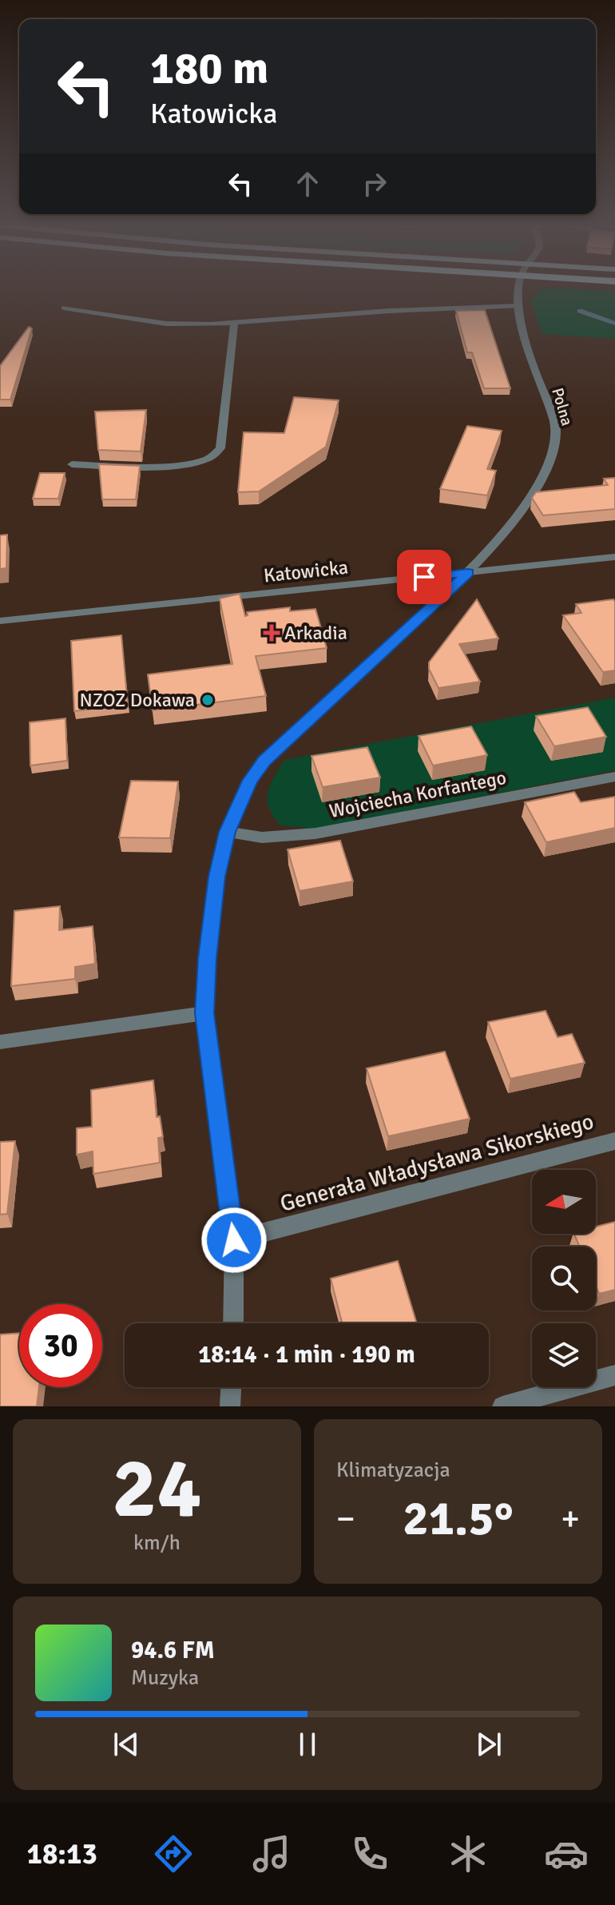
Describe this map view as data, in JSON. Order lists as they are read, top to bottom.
{
  "streets": {
    "street": [
      "Polna",
      "Katowicka",
      "Wojciecha Korfantego",
      "Generała Władysława Sikorskiego"
    ]
  },
  "crossings": [
    ["Polna", "Katowicka"],
    ["Polna", "Wojciecha Korfantego"],
    ["Polna", "Generała Władysława Sikorskiego"]
  ],
  "places": {
    "health": ["Arkadia"],
    "other": ["NZOZ Dokawa"]
  },
  "north": "left",
  "page": {
    "turn": ["180 m", "Katowicka"],
    "limit": "30",
    "trip": "18:14 · 1 min · 190 m",
    "tile": [
      ["24", "km/h"],
      "Klimatyzacja"
    ],
    "heat": ["−", "21.5°", "+"],
    "song": ["94.6 FM", "Muzyka"],
    "tabs": "18:13"
  }
}
